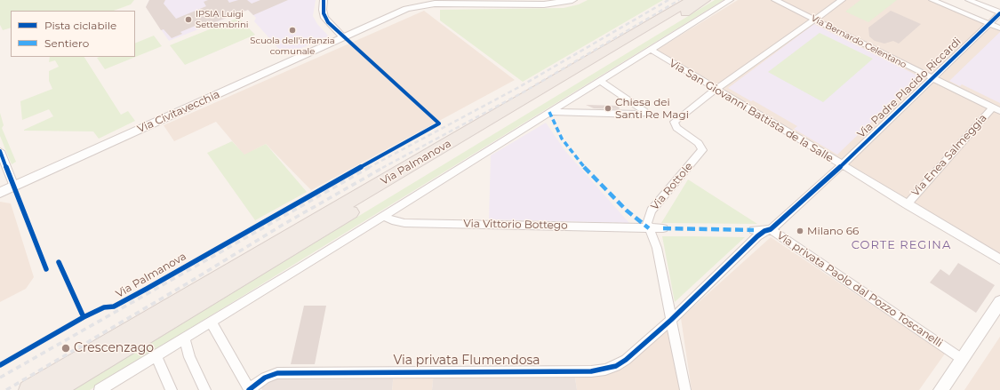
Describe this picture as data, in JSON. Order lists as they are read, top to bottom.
{
  "streets": {
    "highway": ["Via Palmanova"],
    "street": [
      "Via Bernardo Celentano",
      "Via Padre Placido Riccardi",
      "Via San Giovanni Battista de la Salle",
      "Via Civitavecchia",
      "Via Enea Salmeggia",
      "Via Rottole",
      "Via Vittorio Bottego",
      "Via privata Paolo dal Pozzo Toscanelli",
      "Via privata Flumendosa"
    ]
  },
  "crossings": [
    ["Via Bernardo Celentano", "Via Padre Placido Riccardi"],
    ["Via Bernardo Celentano", "Via Enea Salmeggia"],
    ["Via Padre Placido Riccardi", "Via San Giovanni Battista de la Salle"],
    ["Via Padre Placido Riccardi", "Via privata Paolo dal Pozzo Toscanelli"],
    ["Via Padre Placido Riccardi", "Via privata Flumendosa"],
    ["Via San Giovanni Battista de la Salle", "Via Enea Salmeggia"],
    ["Via San Giovanni Battista de la Salle", "Via Rottole"],
    ["Via Rottole", "Via Vittorio Bottego"],
    ["Via privata Paolo dal Pozzo Toscanelli", "Via privata Flumendosa"]
  ],
  "districts": ["CORTE REGINA"],
  "places": [
    "IPSIA Luigi Settembrini",
    "Scuola dell'infanzia comunale",
    "Chiesa dei Santi Re Magi",
    "Milano 66",
    "Crescenzago"
  ],
  "legend": ["Pista ciclabile", "Sentiero"]
}
